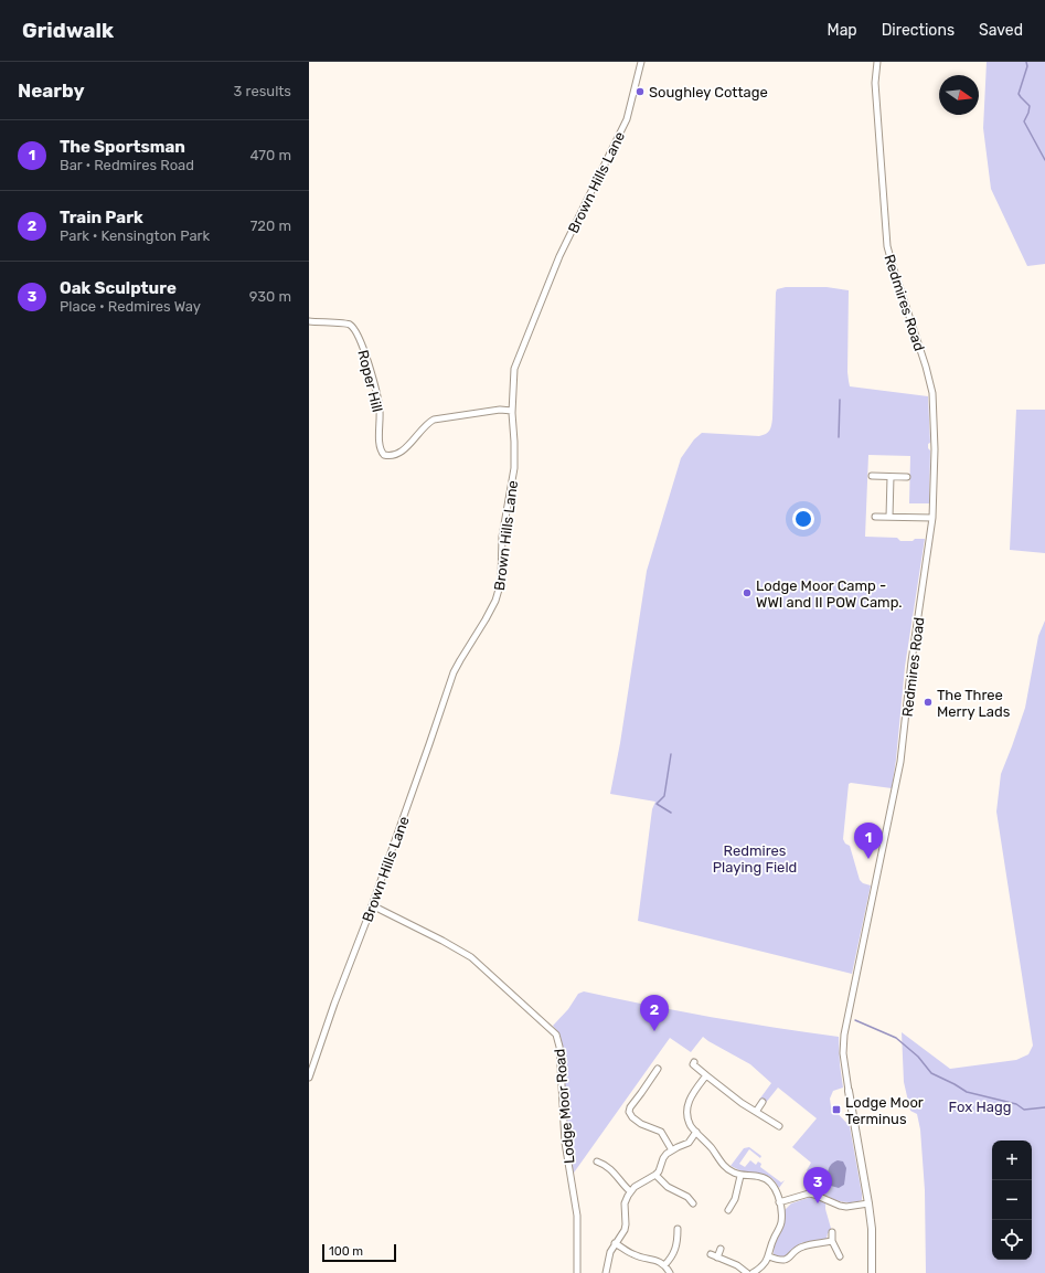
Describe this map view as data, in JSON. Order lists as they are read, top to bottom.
{
  "streets": {
    "street": [
      "Brown Hills Lane",
      "Redmires Road",
      "Roper Hill",
      "Lodge Moor Road"
    ]
  },
  "crossings": [
    ["Brown Hills Lane", "Roper Hill"],
    ["Brown Hills Lane", "Lodge Moor Road"]
  ],
  "parks": ["Redmires Playing Field", "Fox Hagg"],
  "places": {
    "other": ["Soughley Cottage", "Lodge Moor Camp - WWI and II POW Camp.", "The Three Merry Lads"],
    "transit": ["Lodge Moor Terminus"]
  },
  "scale_bar": "100 m",
  "north": "right",
  "page": {
    "header": "Gridwalk",
    "nav": ["Map", "Directions", "Saved"],
    "heading": ["Nearby", "3 results"],
    "list": [
      {
        "mark": "1",
        "name": "The Sportsman",
        "note": "Bar · Redmires Road",
        "value": "470 m"
      },
      {
        "mark": "2",
        "name": "Train Park",
        "note": "Park · Kensington Park",
        "value": "720 m"
      },
      {
        "mark": "3",
        "name": "Oak Sculpture",
        "note": "Place · Redmires Way",
        "value": "930 m"
      }
    ],
    "pins": ["1", "2", "3"],
    "map_buttons": ["+", "−"],
    "scale": "100 m"
  }
}
